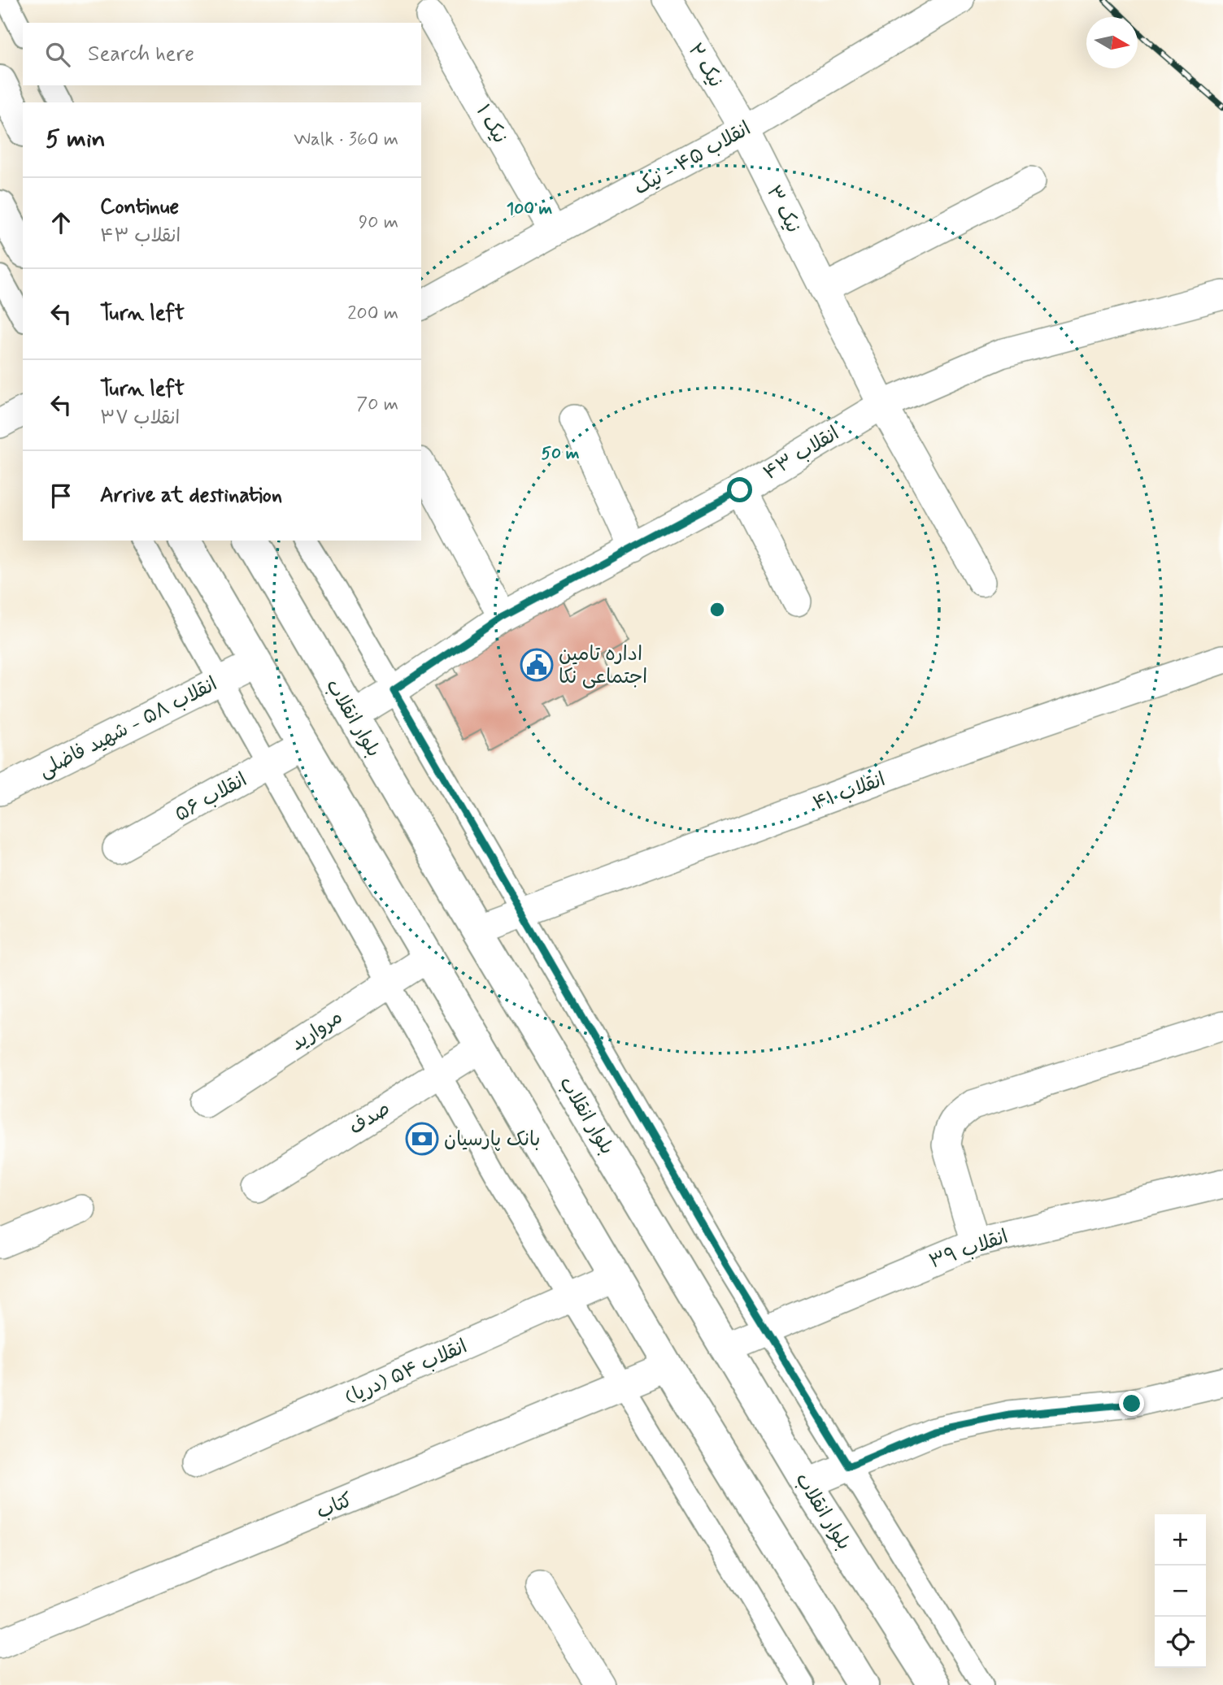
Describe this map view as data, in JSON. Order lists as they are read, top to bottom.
{
  "streets": {
    "main road": ["بلوار انقلاب"],
    "street": [
      "نیک ۲",
      "نیک ۱",
      "انقلاب ۴۵ - نیک",
      "نیک ۳",
      "انقلاب ۴۳",
      "انقلاب ۵۸ - شهید فاضلی",
      "انقلاب ۴۱",
      "انقلاب ۵۶",
      "مروارید",
      "صدف",
      "انقلاب ۳۹",
      "انقلاب ۵۴ (دریا)",
      "کتاب"
    ]
  },
  "crossings": [
    ["نیک ۲", "انقلاب ۴۵ - نیک"],
    ["نیک ۲", "نیک ۳"],
    ["نیک ۱", "انقلاب ۴۵ - نیک"],
    ["انقلاب ۴۵ - نیک", "نیک ۳"],
    ["نیک ۳", "انقلاب ۴۳"],
    ["انقلاب ۴۳", "بلوار انقلاب"],
    ["بلوار انقلاب", "انقلاب ۴۱"],
    ["بلوار انقلاب", "انقلاب ۳۹"]
  ],
  "places": {
    "public building": ["اداره تامین اجتماعی نکا"],
    "bank": ["بانک پارسیان"]
  },
  "north": "right",
  "page": {
    "search": "Search here",
    "heading": ["5 min", "Walk · 360 m"],
    "list": [
      ["Continue", "انقلاب ۴۳", "90 m"],
      ["Turn left", "200 m"],
      ["Turn left", "انقلاب ۳۷", "70 m"],
      "Arrive at destination"
    ],
    "map_buttons": ["+", "−"]
  },
  "rings": ["100 m", "50 m"]
}
